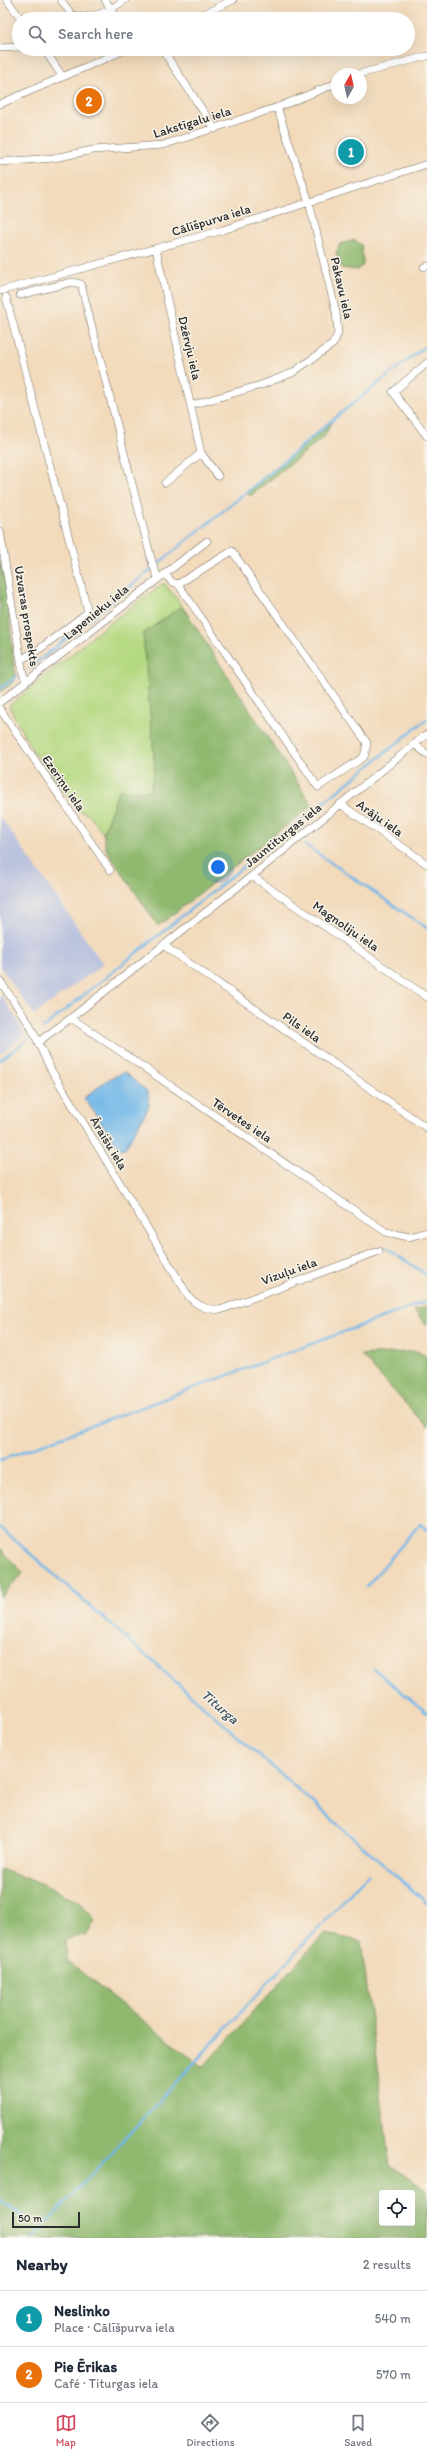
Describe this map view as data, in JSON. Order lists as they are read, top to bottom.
{
  "streets": {
    "street": [
      "Lakstīgalu iela",
      "Cālīšpurva iela",
      "Pakavu iela",
      "Dzērvju iela",
      "Lapenieku iela",
      "Uzvaras prospekts",
      "Ezeriņu iela",
      "Arāju iela",
      "Jauntiturgas iela",
      "Magnoliju iela",
      "Pils iela",
      "Tērvetes iela",
      "Āraišu iela",
      "Vizuļu iela"
    ]
  },
  "crossings": [
    ["Lakstīgalu iela", "Pakavu iela"],
    ["Cālīšpurva iela", "Pakavu iela"],
    ["Cālīšpurva iela", "Dzērvju iela"],
    ["Pakavu iela", "Dzērvju iela"],
    ["Lapenieku iela", "Uzvaras prospekts"],
    ["Arāju iela", "Jauntiturgas iela"],
    ["Jauntiturgas iela", "Magnoliju iela"],
    ["Jauntiturgas iela", "Pils iela"],
    ["Jauntiturgas iela", "Tērvetes iela"],
    ["Jauntiturgas iela", "Āraišu iela"],
    ["Āraišu iela", "Vizuļu iela"]
  ],
  "water": ["Titurga"],
  "scale_bar": "50 m",
  "north": "top",
  "page": {
    "search": "Search here",
    "pins": ["2", "1"],
    "scale": "50 m",
    "heading": ["Nearby", "2 results"],
    "list": [
      {
        "mark": "1",
        "name": "Neslinko",
        "note": "Place · Cālīšpurva iela",
        "value": "540 m"
      },
      {
        "mark": "2",
        "name": "Pie Ērikas",
        "note": "Café · Titurgas iela",
        "value": "570 m"
      }
    ],
    "nav": ["Map", "Directions", "Saved"]
  }
}
